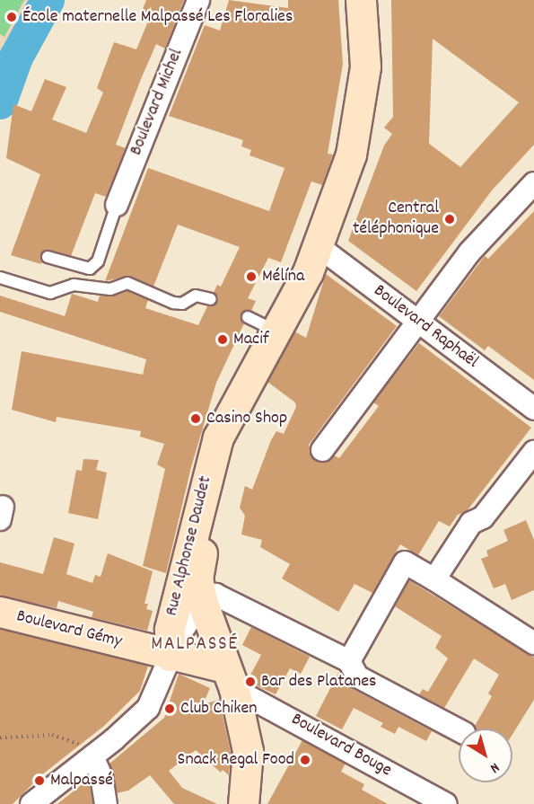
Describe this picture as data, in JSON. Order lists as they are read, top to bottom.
{
  "streets": {
    "street": [
      "Boulevard Michel",
      "Boulevard Raphaël",
      "Rue Alphonse Daudet",
      "Boulevard Gémy",
      "Boulevard Bouge"
    ]
  },
  "crossings": [
    ["Boulevard Raphaël", "Rue Alphonse Daudet"],
    ["Rue Alphonse Daudet", "Boulevard Gémy"],
    ["Boulevard Gémy", "Boulevard Bouge"]
  ],
  "districts": ["MALPASSÉ"],
  "places": [
    "École maternelle Malpassé Les Floralies",
    "Central téléphonique",
    "Mélína",
    "Macif",
    "Casino Shop",
    "Bar des Platanes",
    "Club Chiken",
    "Snack Regal Food",
    "Malpassé"
  ],
  "north": "bottom right"
}
